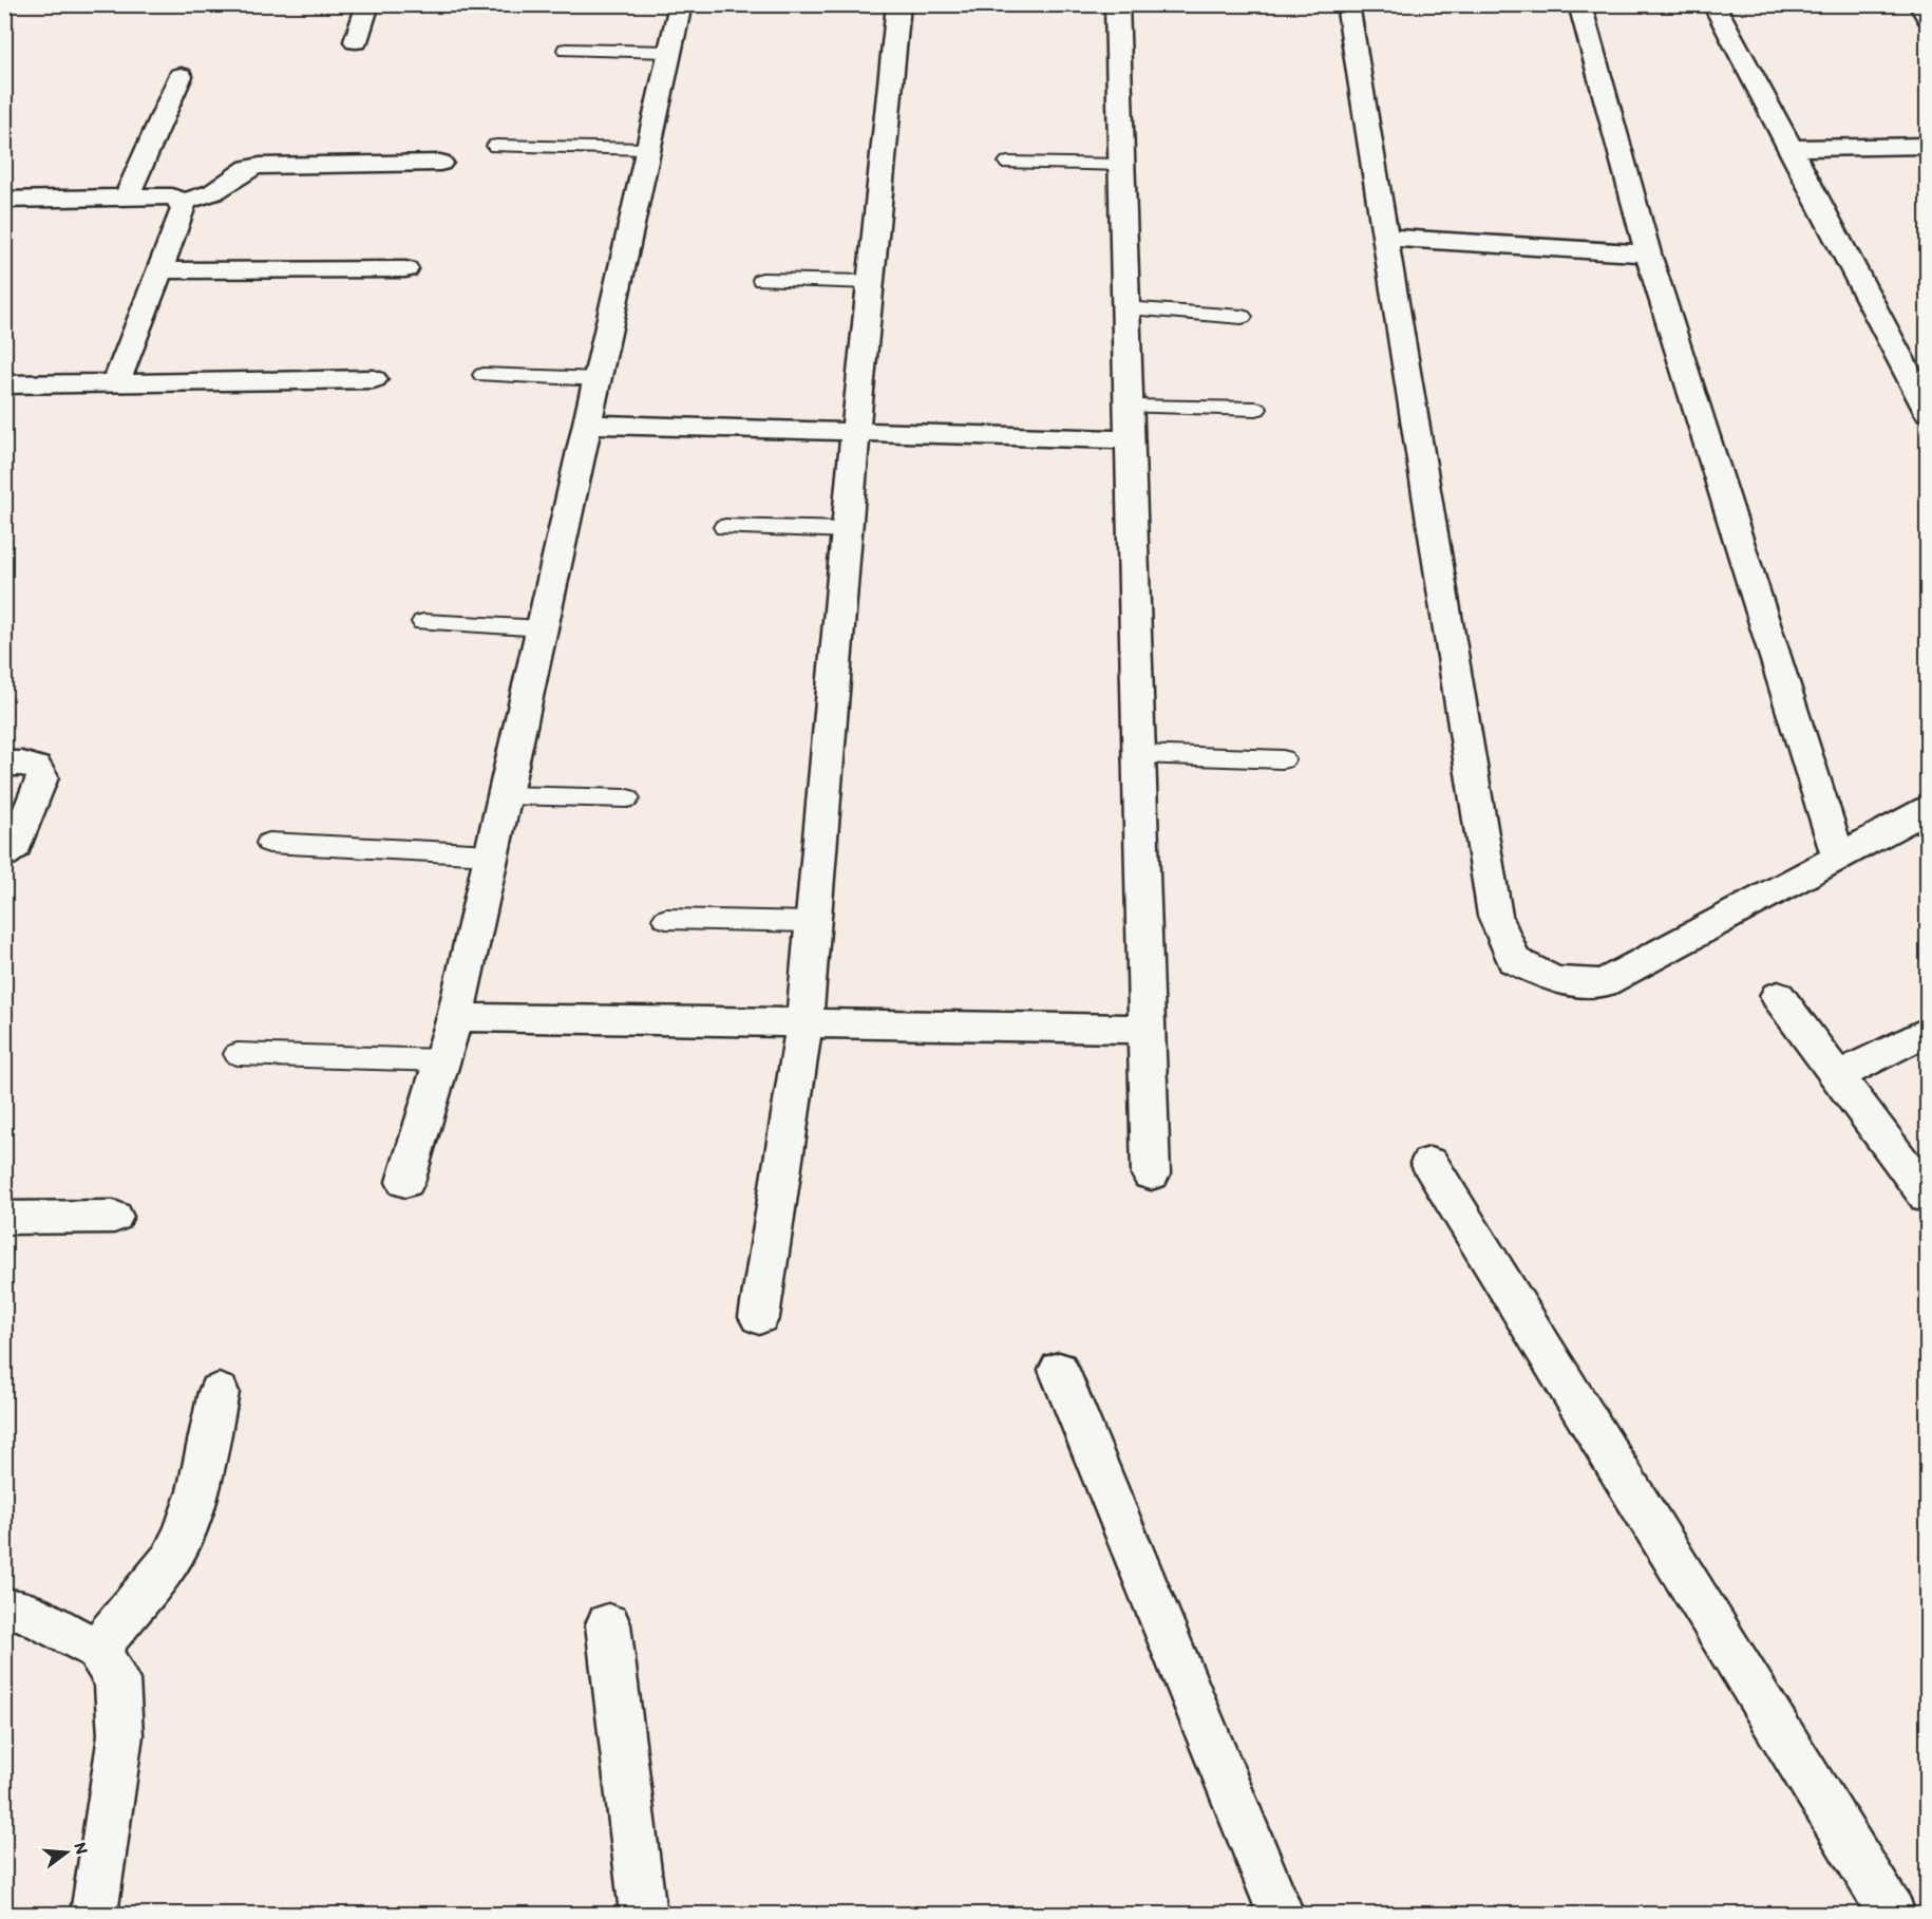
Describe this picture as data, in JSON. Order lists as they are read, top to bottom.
{
  "north": "right"
}
